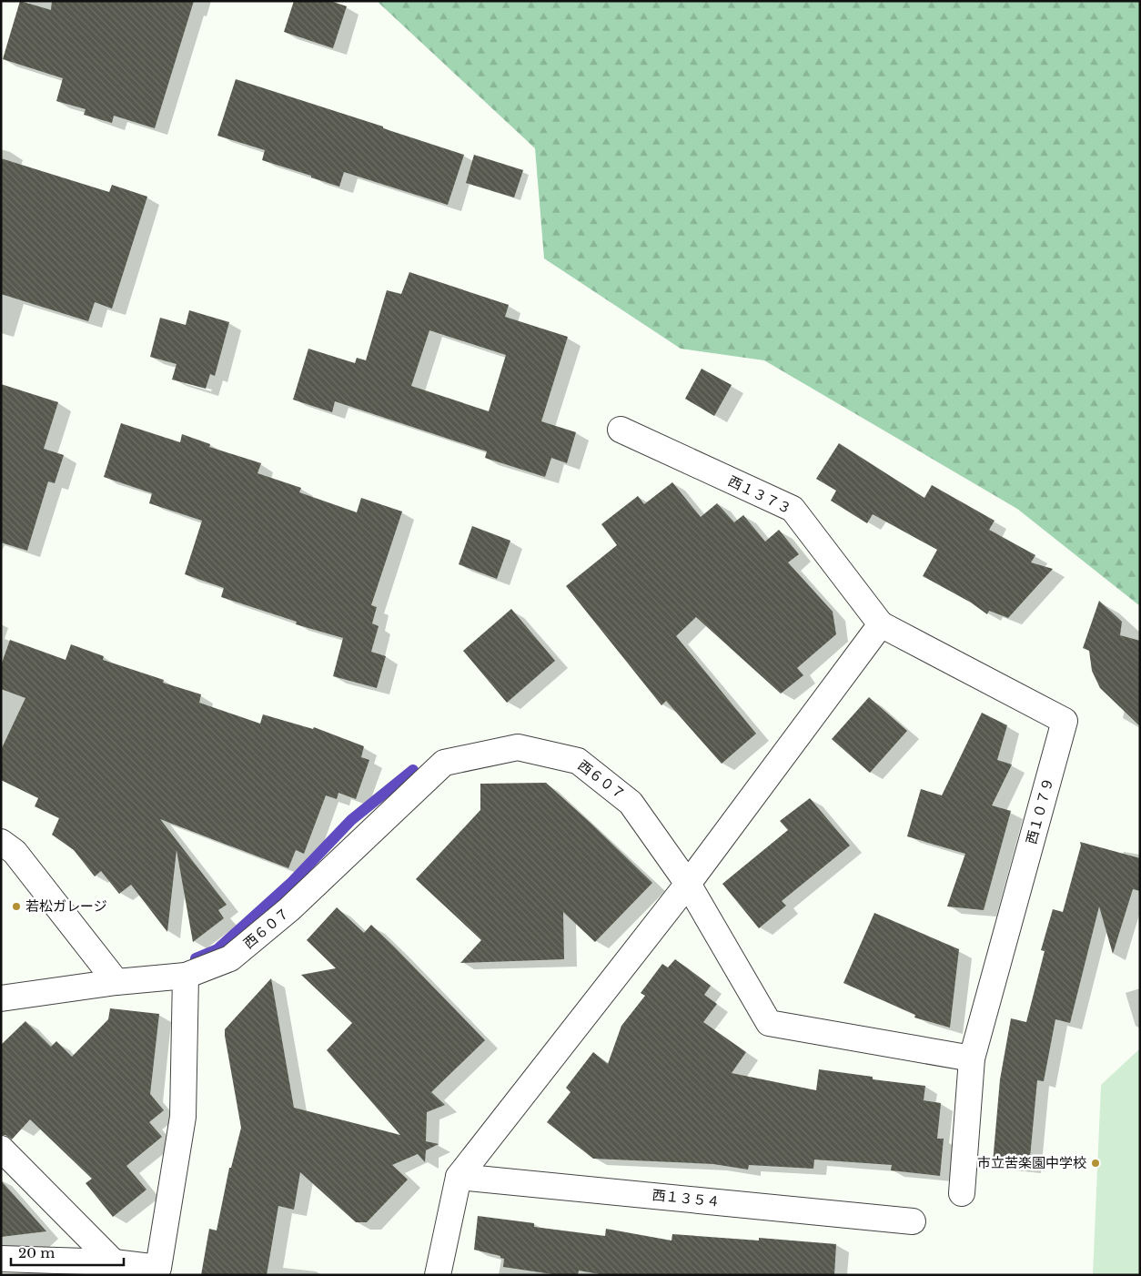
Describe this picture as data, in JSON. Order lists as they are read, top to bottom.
{
  "streets": {
    "street": [
      "西１３７３",
      "西６０７",
      "西１０７９",
      "西１３５４"
    ]
  },
  "crossings": [
    ["西１３７３", "西１０７９"]
  ],
  "places": ["若松ガレージ", "市立苦楽園中学校"],
  "scale_bar": "20 m"
}
